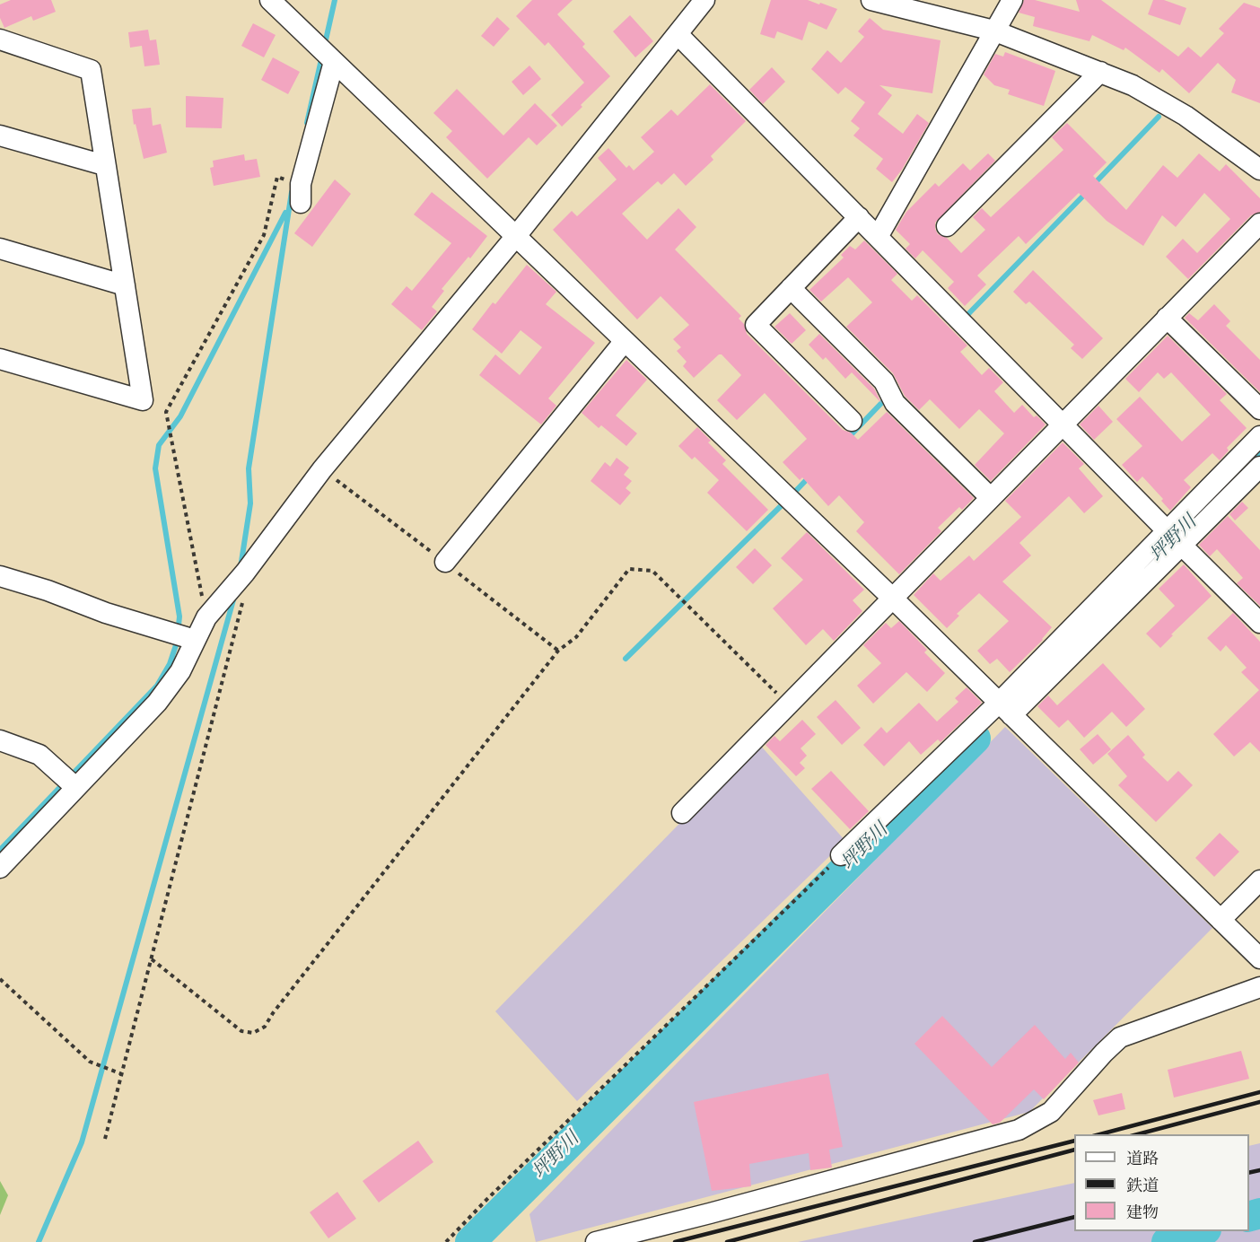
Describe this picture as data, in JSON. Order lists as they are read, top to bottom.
{
  "water": ["坪野川"],
  "legend": ["道路", "鉄道", "建物"]
}
